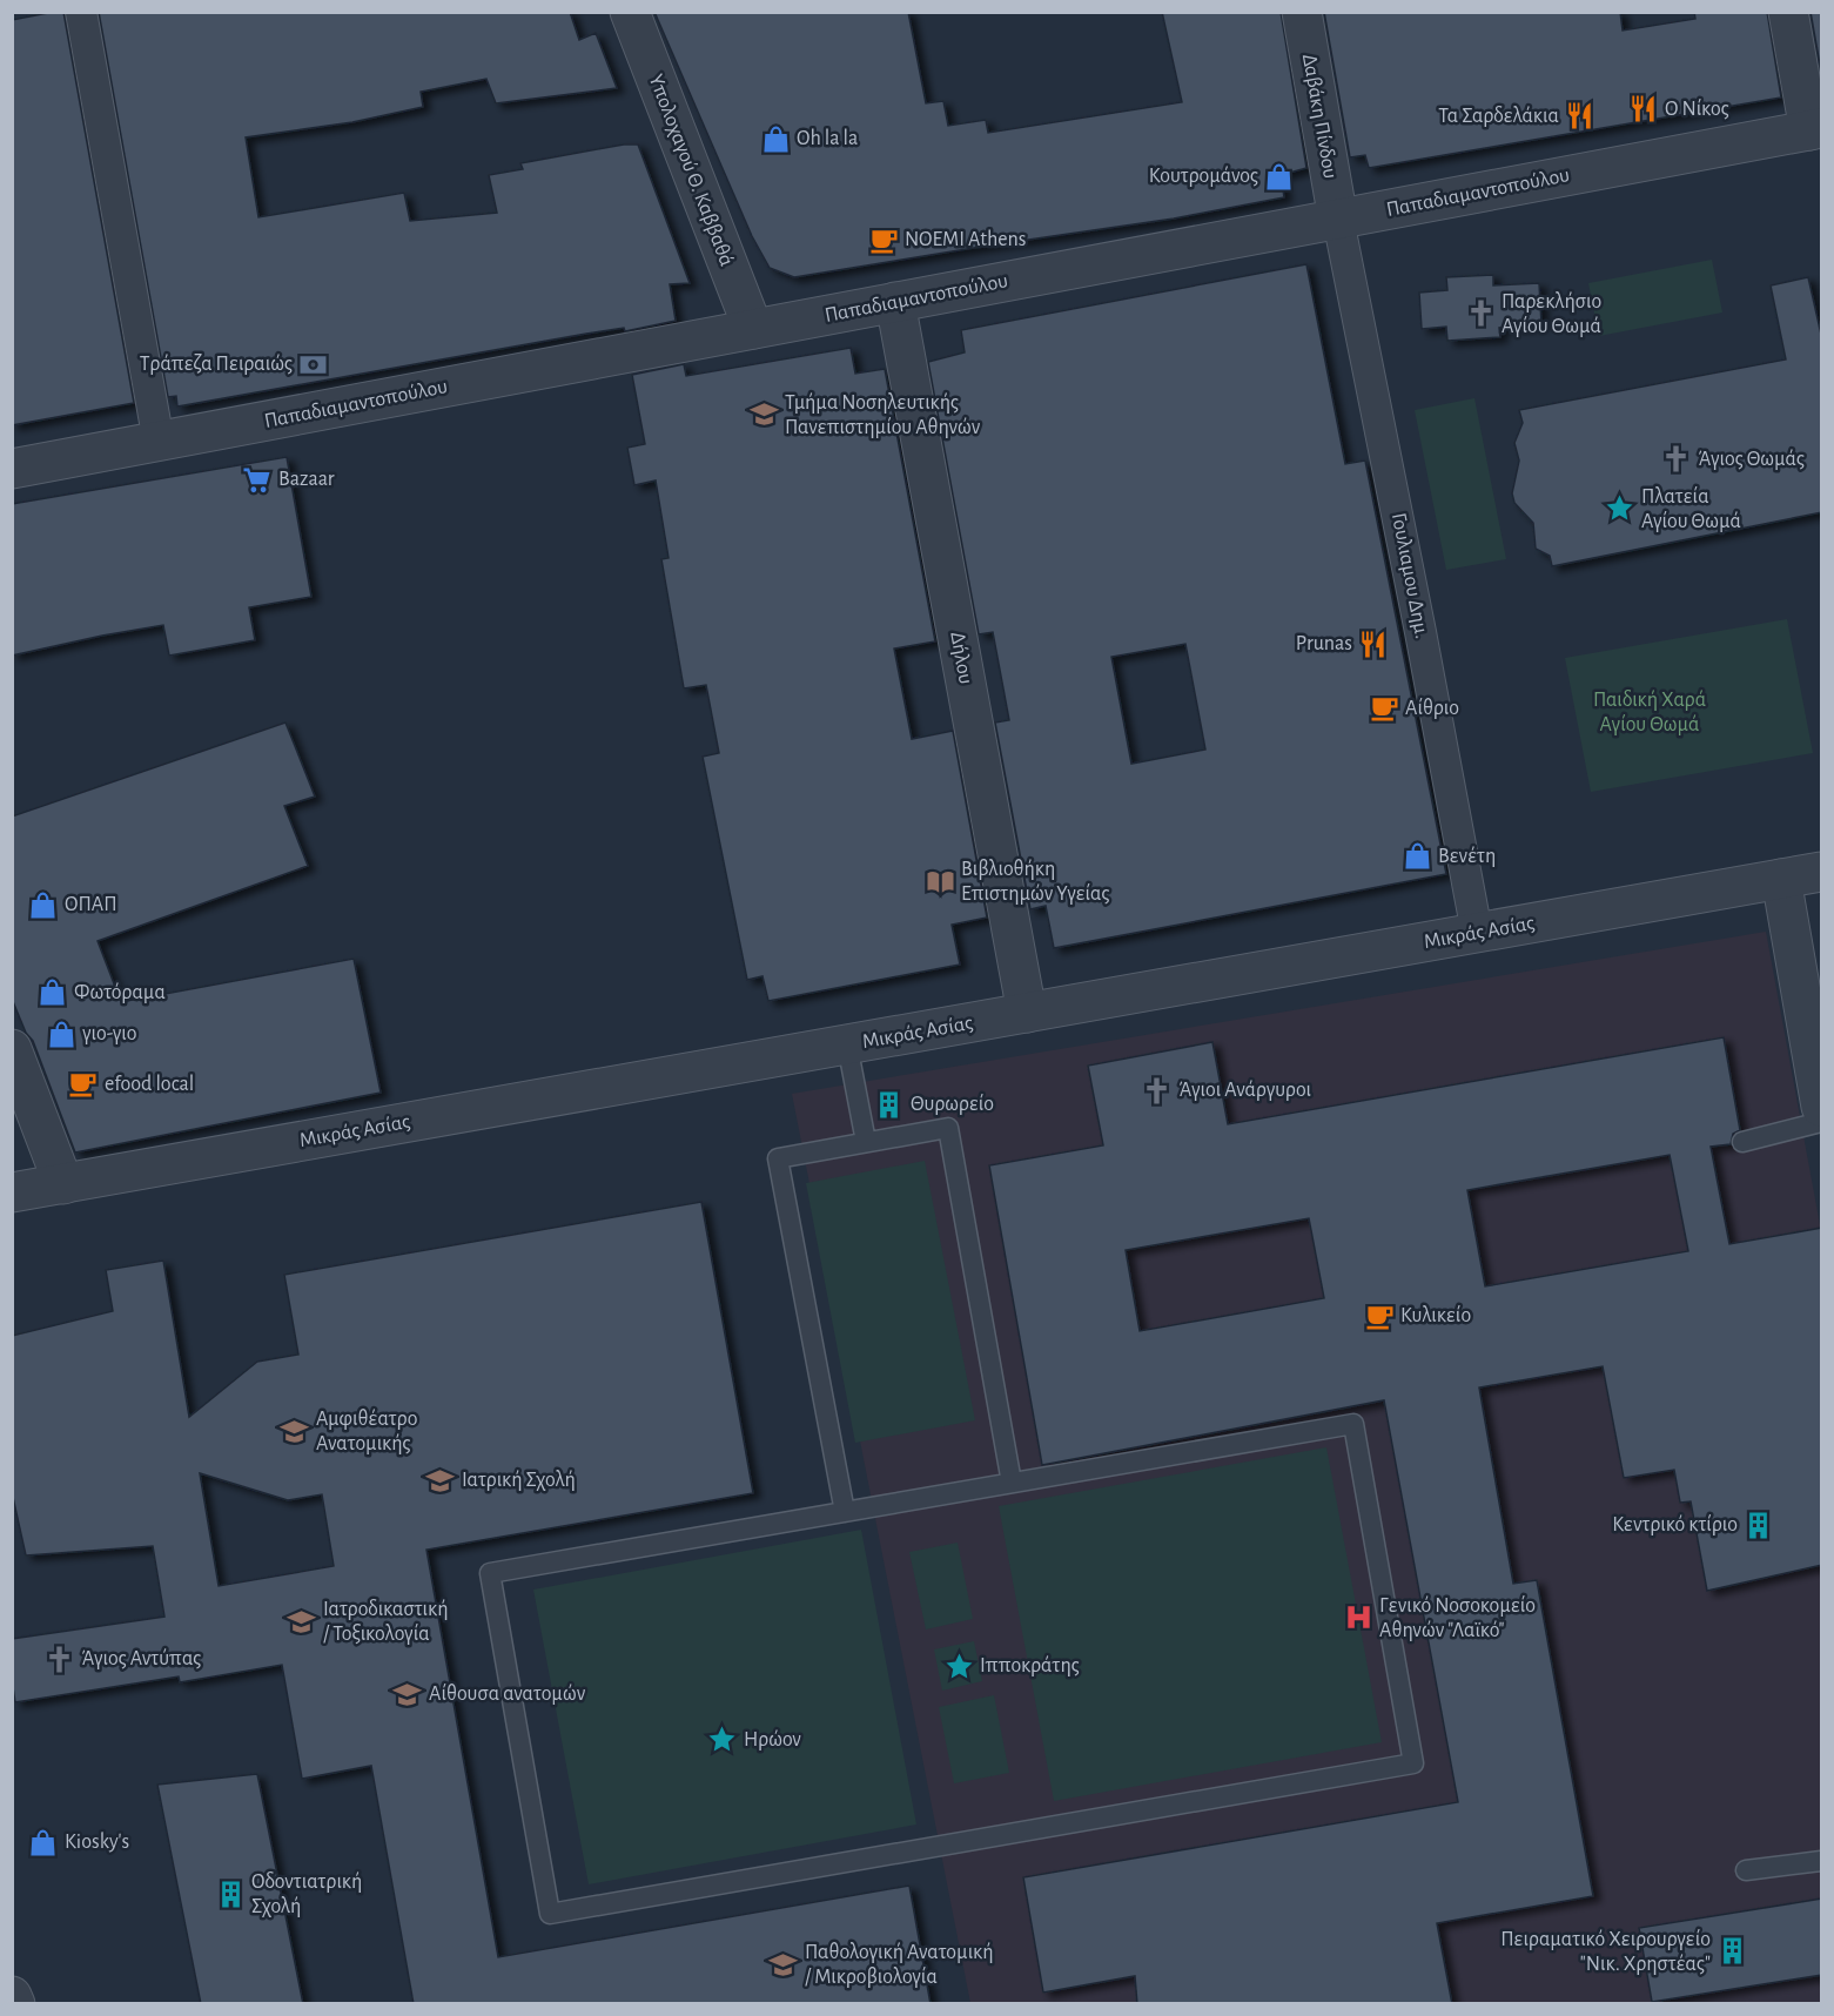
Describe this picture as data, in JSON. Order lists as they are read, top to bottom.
{
  "streets": {
    "street": [
      "Δαβάκη Πίνδου",
      "Υπολοχαγού Θ. Καββαθά",
      "Παπαδιαμαντοπούλου",
      "Γουλιαμου Δημ.",
      "Δήλου",
      "Μικράς Ασίας"
    ]
  },
  "crossings": [
    ["Δαβάκη Πίνδου", "Παπαδιαμαντοπούλου"],
    ["Δαβάκη Πίνδου", "Γουλιαμου Δημ."],
    ["Υπολοχαγού Θ. Καββαθά", "Παπαδιαμαντοπούλου"],
    ["Παπαδιαμαντοπούλου", "Γουλιαμου Δημ."],
    ["Παπαδιαμαντοπούλου", "Δήλου"],
    ["Γουλιαμου Δημ.", "Μικράς Ασίας"],
    ["Δήλου", "Μικράς Ασίας"]
  ],
  "parks": ["Παιδική Χαρά Αγίου Θωμά"],
  "places": {
    "restaurant": ["Ο Νίκος", "Τα Σαρδελάκια", "Prunas"],
    "shop": [
      "Oh la la",
      "Κουτρομάνος",
      "Βενέτη",
      "ΟΠΑΠ",
      "Φωτόραμα",
      "γιο-γιο",
      "Kiosky's"
    ],
    "cafe": [
      "NOEMI Athens",
      "Αίθριο",
      "efood local",
      "Κυλικείο"
    ],
    "church": [
      "Παρεκλήσιο Αγίου Θωμά",
      "Άγιος Θωμάς",
      "Άγιοι Ανάργυροι",
      "Άγιος Αντύπας"
    ],
    "bank": ["Τράπεζα Πειραιώς"],
    "school or university": [
      "Τμήμα Νοσηλευτικής Πανεπιστημίου Αθηνών",
      "Αμφιθέατρο Ανατομικής",
      "Ιατρική Σχολή",
      "Ιατροδικαστική / Τοξικολογία",
      "Αίθουσα ανατομών",
      "Παθολογική Ανατομική / Μικροβιολογία"
    ],
    "supermarket": ["Bazaar"],
    "place": ["Πλατεία Αγίου Θωμά", "Ιπποκράτης", "Ηρώον"],
    "library": ["Βιβλιοθήκη Επιστημών Υγείας"],
    "building": [
      "Θυρωρείο",
      "Κεντρικό κτίριο",
      "Οδοντιατρική Σχολή",
      "Πειραματικό Χειρουργείο \"Νικ. Χρηστέας\""
    ],
    "hospital": ["Γενικό Νοσοκομείο Αθηνών \"Λαϊκό\""]
  }
}
